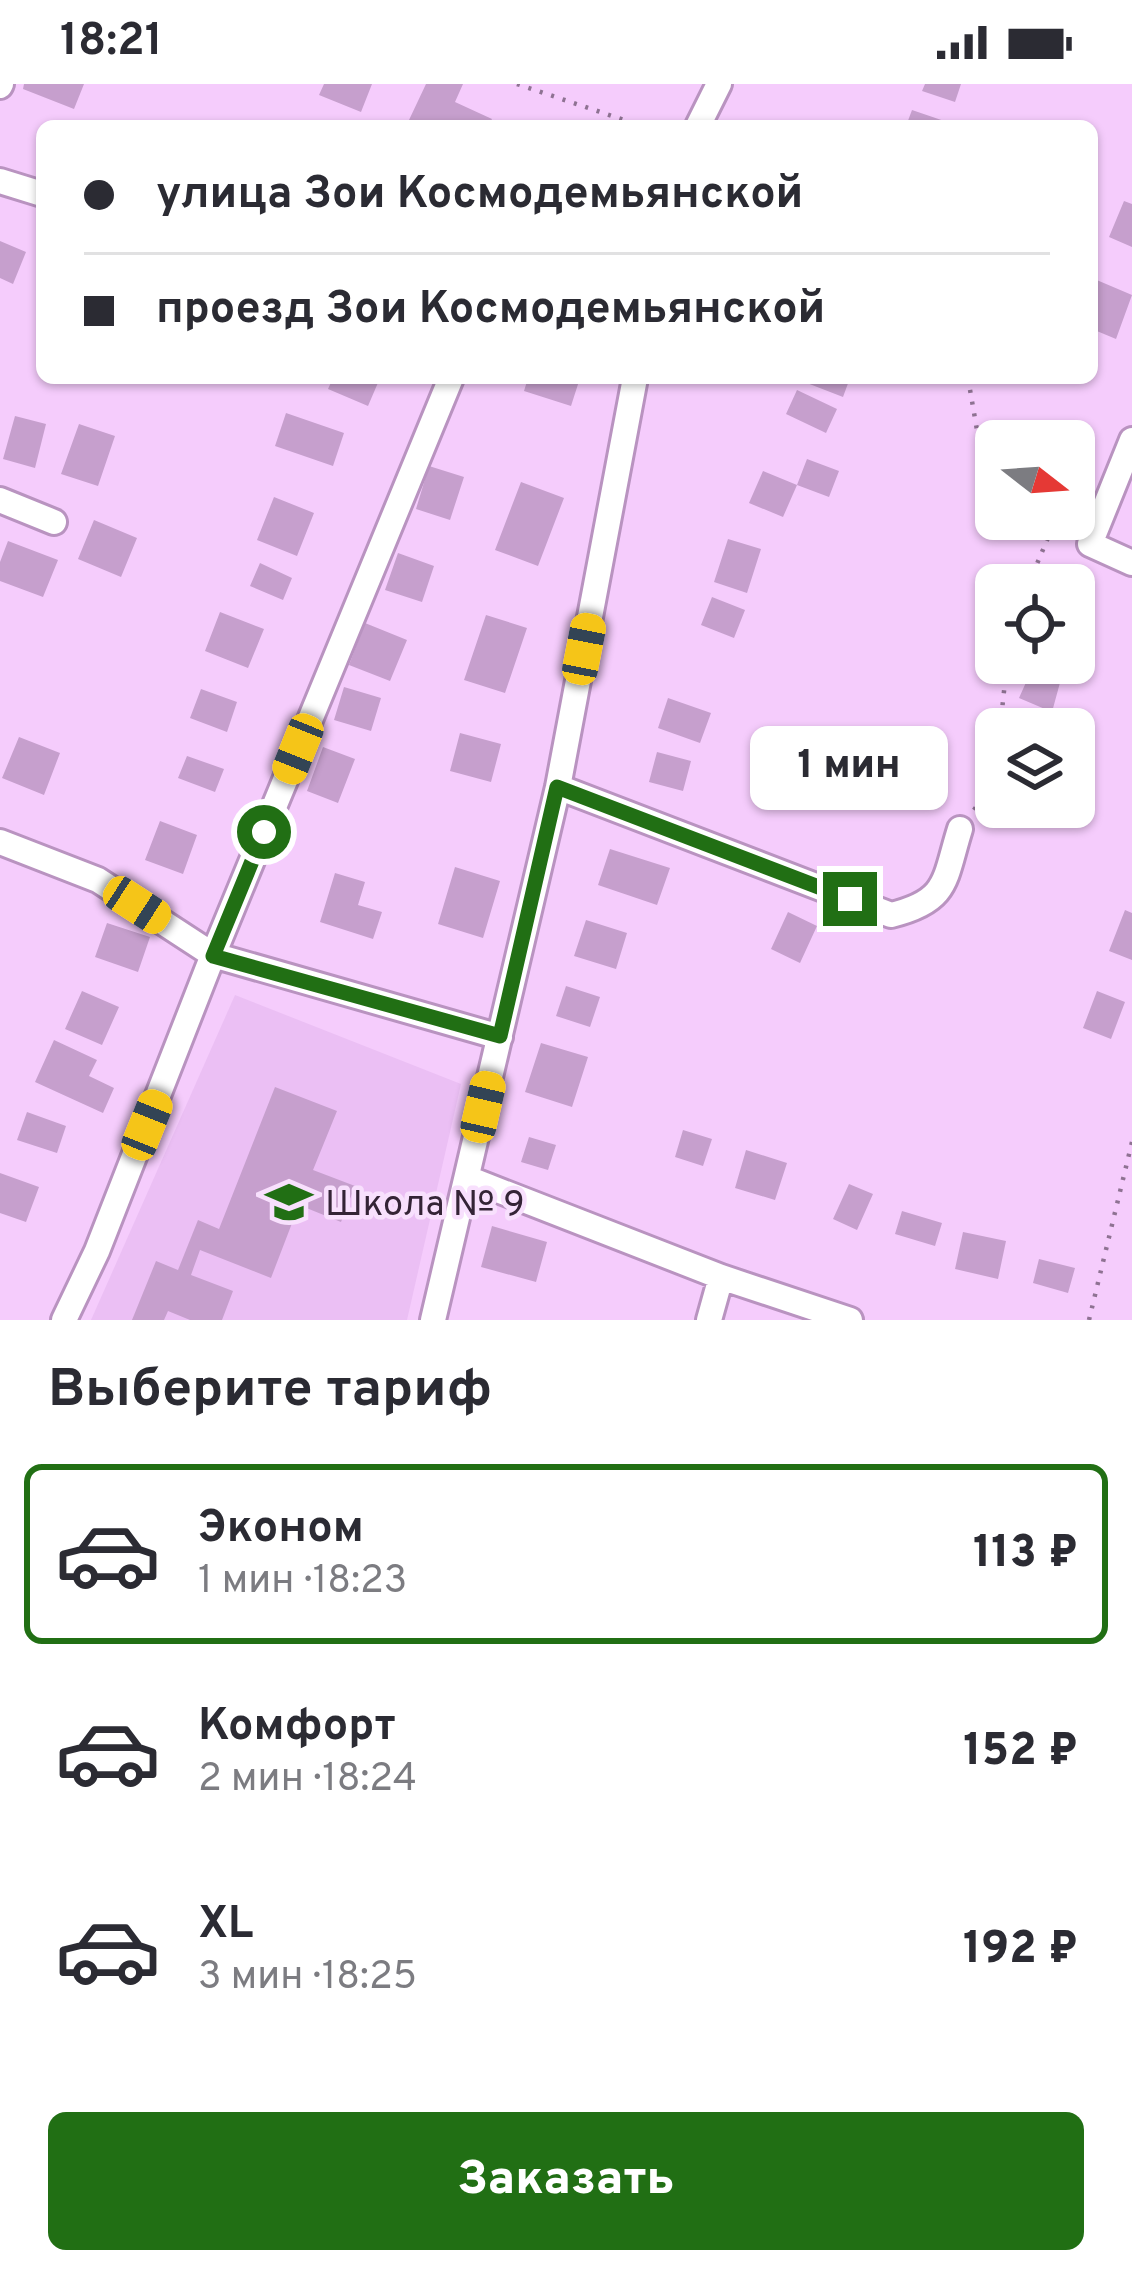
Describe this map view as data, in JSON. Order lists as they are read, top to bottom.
{
  "places": {
    "school or university": ["Школа № 9"]
  },
  "north": "right",
  "page": {
    "status": "18:21",
    "banner": ["улица Зои Космодемьянской", "проезд Зои Космодемьянской"],
    "bubble": "1 мин",
    "heading": "Выберите тариф",
    "list": [
      {
        "name": "Эконом",
        "note": "1 мин · 18:23",
        "value": "113 ₽"
      },
      {
        "name": "Комфорт",
        "note": "2 мин · 18:24",
        "value": "152 ₽"
      },
      {
        "name": "XL",
        "note": "3 мин · 18:25",
        "value": "192 ₽"
      }
    ],
    "buttons": "Заказать"
  }
}
